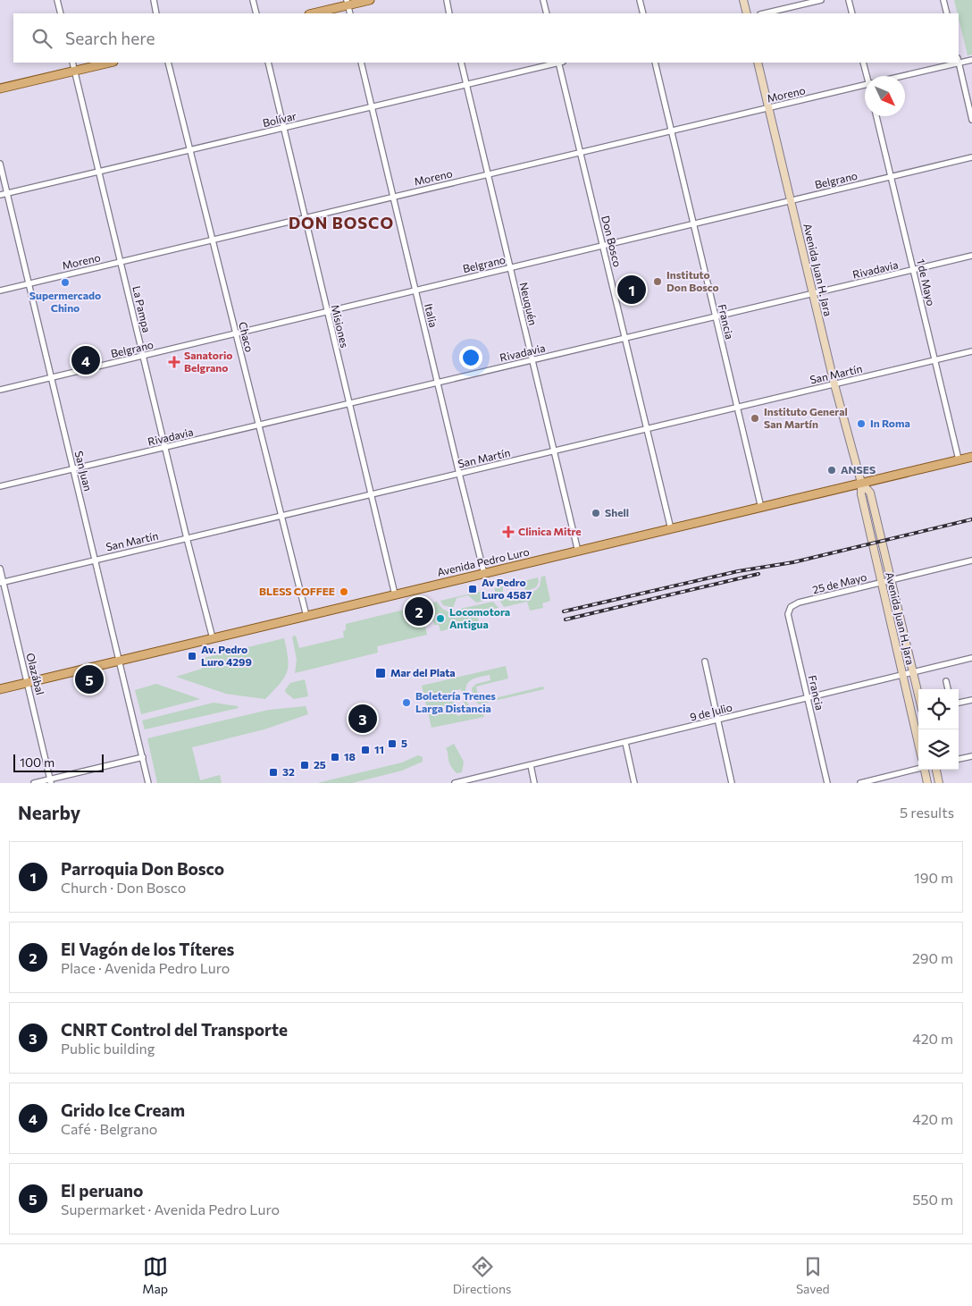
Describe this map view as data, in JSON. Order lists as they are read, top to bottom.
{
  "streets": {
    "main road": ["Avenida Juan H. Jara", "Avenida Pedro Luro"],
    "street": [
      "Moreno",
      "Bolívar",
      "Belgrano",
      "Don Bosco",
      "Rivadavia",
      "1 de Mayo",
      "Neuquén",
      "La Pampa",
      "Italia",
      "Francia",
      "Misiones",
      "Chaco",
      "San Martín",
      "San Juan",
      "25 de Mayo",
      "Olazábal",
      "9 de Julio"
    ]
  },
  "crossings": [
    ["Moreno", "Don Bosco"],
    ["Moreno", "Avenida Juan H. Jara"],
    ["Moreno", "Neuquén"],
    ["Moreno", "La Pampa"],
    ["Moreno", "Italia"],
    ["Moreno", "Francia"],
    ["Moreno", "Misiones"],
    ["Moreno", "Chaco"],
    ["Moreno", "San Juan"],
    ["Bolívar", "Neuquén"],
    ["Bolívar", "La Pampa"],
    ["Bolívar", "Italia"],
    ["Bolívar", "Misiones"],
    ["Bolívar", "Chaco"],
    ["Bolívar", "San Juan"],
    ["Belgrano", "Don Bosco"],
    ["Belgrano", "Avenida Juan H. Jara"],
    ["Belgrano", "1 de Mayo"],
    ["Belgrano", "Neuquén"],
    ["Belgrano", "La Pampa"],
    ["Belgrano", "Italia"],
    ["Belgrano", "Francia"],
    ["Belgrano", "Misiones"],
    ["Belgrano", "Chaco"],
    ["Belgrano", "San Juan"],
    ["Don Bosco", "Rivadavia"],
    ["Don Bosco", "San Martín"],
    ["Don Bosco", "Avenida Pedro Luro"],
    ["Avenida Juan H. Jara", "Rivadavia"],
    ["Avenida Juan H. Jara", "San Martín"],
    ["Avenida Juan H. Jara", "Avenida Pedro Luro"],
    ["Avenida Juan H. Jara", "25 de Mayo"],
    ["Avenida Juan H. Jara", "9 de Julio"],
    ["Rivadavia", "1 de Mayo"],
    ["Rivadavia", "Neuquén"],
    ["Rivadavia", "La Pampa"],
    ["Rivadavia", "Italia"],
    ["Rivadavia", "Francia"],
    ["Rivadavia", "Misiones"],
    ["Rivadavia", "Chaco"],
    ["Rivadavia", "San Juan"],
    ["1 de Mayo", "San Martín"],
    ["1 de Mayo", "Avenida Pedro Luro"],
    ["Neuquén", "San Martín"],
    ["Neuquén", "Avenida Pedro Luro"],
    ["La Pampa", "San Martín"],
    ["La Pampa", "Avenida Pedro Luro"],
    ["Italia", "San Martín"],
    ["Italia", "Avenida Pedro Luro"],
    ["Francia", "San Martín"],
    ["Francia", "Avenida Pedro Luro"],
    ["Francia", "25 de Mayo"],
    ["Francia", "9 de Julio"],
    ["Misiones", "San Martín"],
    ["Misiones", "Avenida Pedro Luro"],
    ["Chaco", "San Martín"],
    ["Chaco", "Avenida Pedro Luro"],
    ["San Martín", "San Juan"],
    ["San Martín", "Olazábal"],
    ["San Juan", "Avenida Pedro Luro"],
    ["Avenida Pedro Luro", "Olazábal"]
  ],
  "districts": ["DON BOSCO"],
  "places": {
    "other": [
      "Instituto Don Bosco",
      "Supermercado Chino",
      "Instituto General San Martín",
      "In Roma",
      "ANSES",
      "Shell",
      "BLESS COFFEE",
      "Locomotora Antigua",
      "Boletería Trenes Larga Distancia"
    ],
    "health": ["Sanatorio Belgrano", "Clinica Mitre"],
    "transit": [
      "Av Pedro Luro 4587",
      "Av. Pedro Luro 4299",
      "Mar del Plata",
      "5",
      "11",
      "18",
      "25",
      "32"
    ]
  },
  "scale_bar": "100 m",
  "north": "bottom right",
  "page": {
    "search": "Search here",
    "pins": [
      "1",
      "4",
      "2",
      "5",
      "3"
    ],
    "scale": "100 m",
    "heading": ["Nearby", "5 results"],
    "list": [
      {
        "mark": "1",
        "name": "Parroquia Don Bosco",
        "note": "Church · Don Bosco",
        "value": "190 m"
      },
      {
        "mark": "2",
        "name": "El Vagón de los Títeres",
        "note": "Place · Avenida Pedro Luro",
        "value": "290 m"
      },
      {
        "mark": "3",
        "name": "CNRT Control del Transporte",
        "note": "Public building",
        "value": "420 m"
      },
      {
        "mark": "4",
        "name": "Grido Ice Cream",
        "note": "Café · Belgrano",
        "value": "420 m"
      },
      {
        "mark": "5",
        "name": "El peruano",
        "note": "Supermarket · Avenida Pedro Luro",
        "value": "550 m"
      }
    ],
    "nav": ["Map", "Directions", "Saved"]
  }
}
